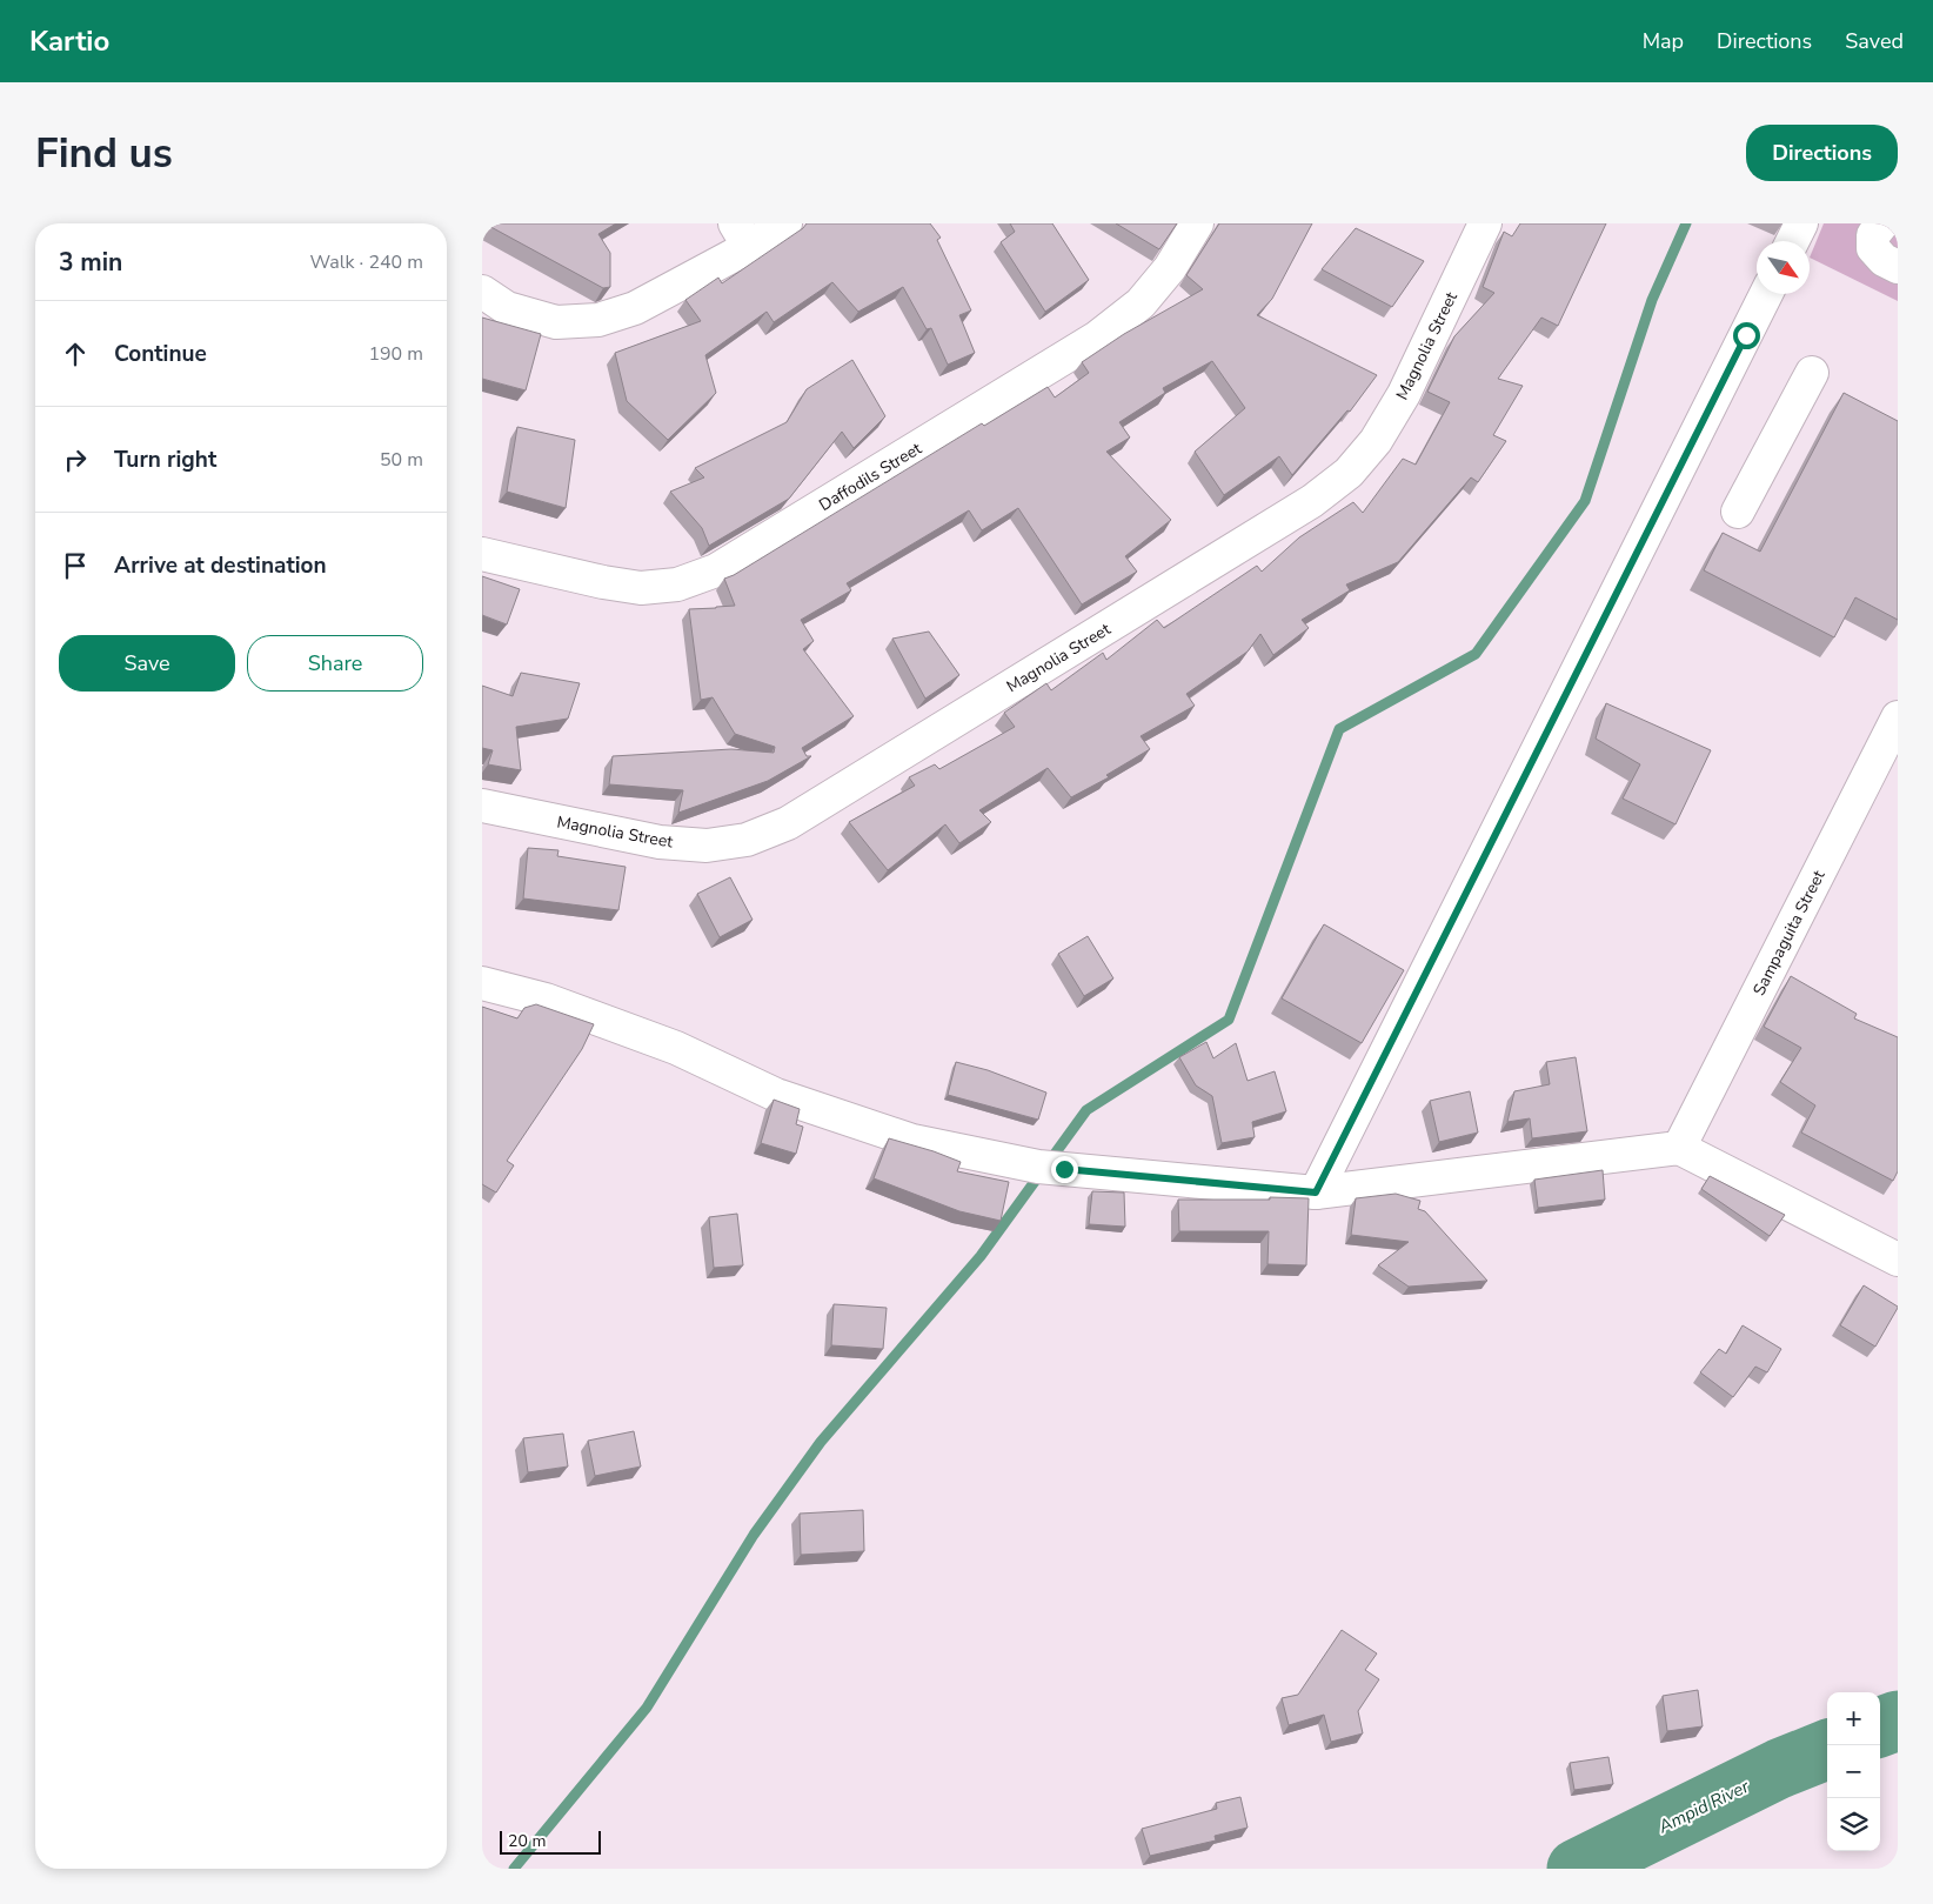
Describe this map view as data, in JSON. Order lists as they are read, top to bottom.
{
  "streets": {
    "street": ["Magnolia Street", "Daffodils Street", "Sampaguita Street"]
  },
  "water": ["Ampid River"],
  "scale_bar": "20 m",
  "north": "bottom right",
  "page": {
    "header": "Kartio",
    "nav": ["Map", "Directions", "Saved"],
    "buttons": [
      "Directions",
      ["Save", "Share"]
    ],
    "title": "Find us",
    "heading": ["3 min", "Walk · 240 m"],
    "list": [
      ["Continue", "190 m"],
      ["Turn right", "50 m"],
      "Arrive at destination"
    ],
    "map_buttons": ["+", "−"],
    "scale": "20 m"
  }
}
